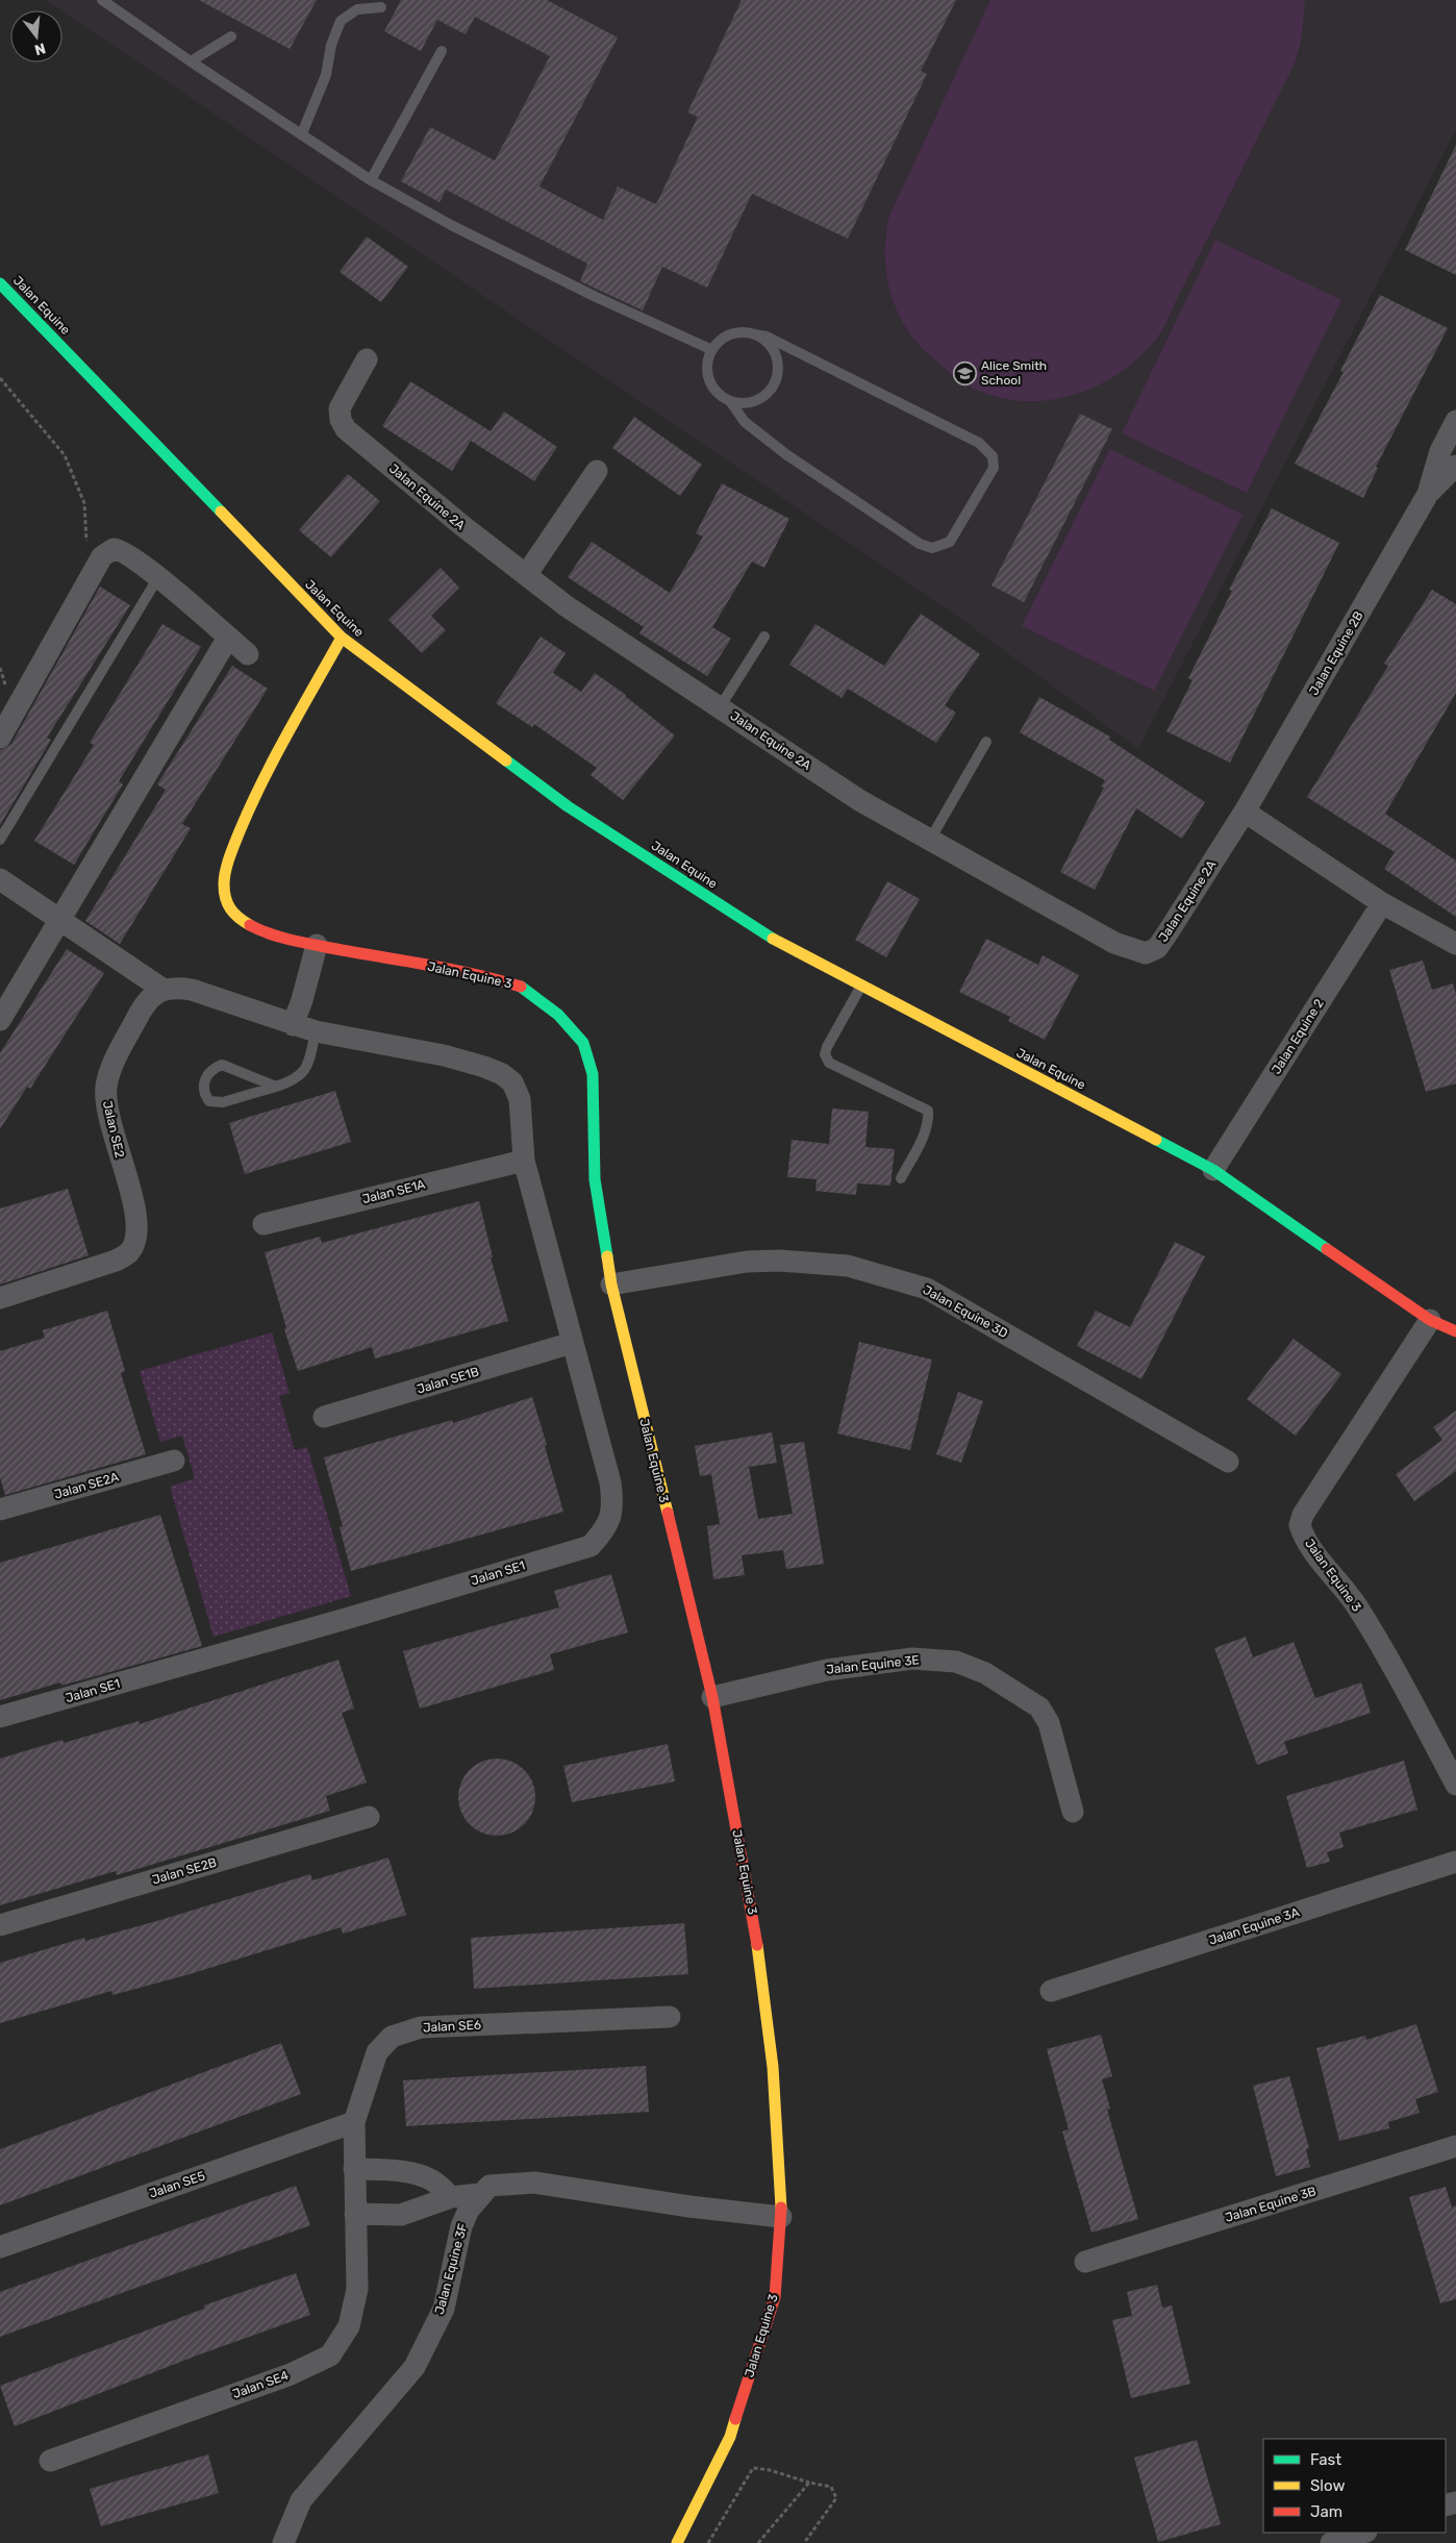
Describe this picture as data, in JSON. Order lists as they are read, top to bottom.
{
  "streets": {
    "street": [
      "Jalan Equine",
      "Jalan Equine 2A",
      "Jalan Equine 2B",
      "Jalan Equine 3",
      "Jalan Equine 2",
      "Jalan SE2",
      "Jalan SE1A",
      "Jalan Equine 3D",
      "Jalan SE1B",
      "Jalan SE2A",
      "Jalan SE1",
      "Jalan Equine 3E",
      "Jalan SE2B",
      "Jalan Equine 3A",
      "Jalan SE6",
      "Jalan SE5",
      "Jalan Equine 3B",
      "Jalan Equine 3F",
      "Jalan SE4"
    ]
  },
  "crossings": [
    ["Jalan Equine", "Jalan Equine 3"],
    ["Jalan Equine", "Jalan Equine 2"],
    ["Jalan Equine 2A", "Jalan Equine 2B"],
    ["Jalan Equine 3", "Jalan Equine 3D"],
    ["Jalan Equine 3", "Jalan Equine 3E"],
    ["Jalan SE1A", "Jalan SE1"],
    ["Jalan SE1B", "Jalan SE1"],
    ["Jalan SE6", "Jalan SE5"],
    ["Jalan SE6", "Jalan SE4"]
  ],
  "places": {
    "school or university": ["Alice Smith School"]
  },
  "legend": ["Fast", "Slow", "Jam"],
  "north": "bottom"
}
